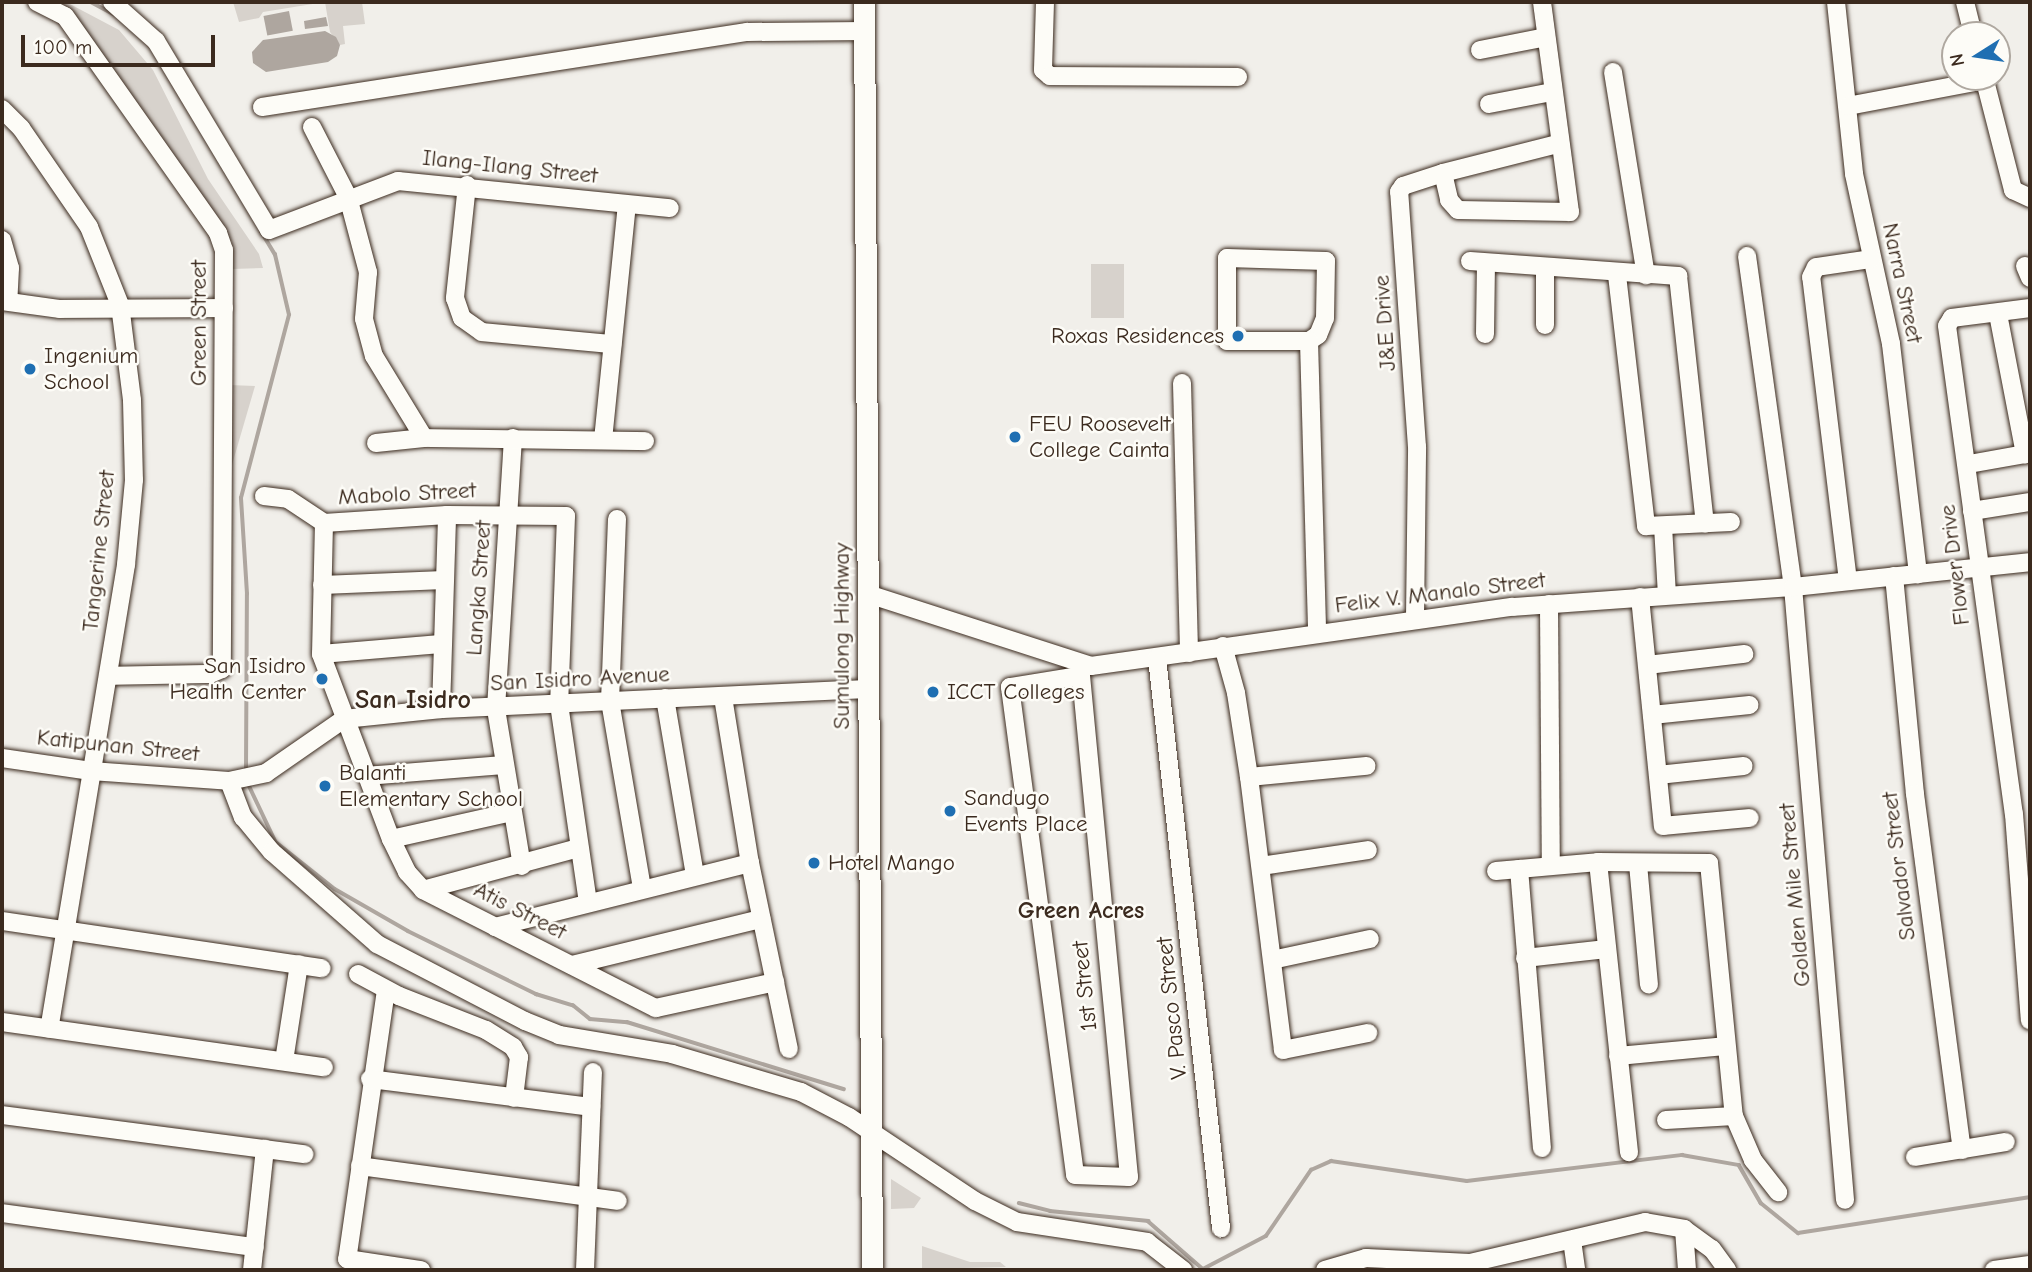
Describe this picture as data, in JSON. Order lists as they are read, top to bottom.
{
  "streets": {
    "main road": ["Sumulong Highway"],
    "street": [
      "Ilang-Ilang Street",
      "Narra Street",
      "Green Street",
      "J&E Drive",
      "Mabolo Street",
      "Tangerine Street",
      "Flower Drive",
      "Langka Street",
      "Felix V. Manalo Street",
      "San Isidro Avenue",
      "Katipunan Street",
      "Salvador Street",
      "Golden Mile Street",
      "Atis Street",
      "1st Street",
      "V. Pasco Street"
    ]
  },
  "crossings": [
    ["Narra Street", "Felix V. Manalo Street"],
    ["Green Street", "Tangerine Street"],
    ["J&E Drive", "Felix V. Manalo Street"],
    ["Mabolo Street", "Langka Street"],
    ["Mabolo Street", "San Isidro Avenue"],
    ["Mabolo Street", "Atis Street"],
    ["Tangerine Street", "Katipunan Street"],
    ["Flower Drive", "Felix V. Manalo Street"],
    ["Langka Street", "San Isidro Avenue"],
    ["Felix V. Manalo Street", "Sumulong Highway"],
    ["Felix V. Manalo Street", "Salvador Street"],
    ["Felix V. Manalo Street", "Golden Mile Street"],
    ["Felix V. Manalo Street", "1st Street"],
    ["Felix V. Manalo Street", "V. Pasco Street"],
    ["Sumulong Highway", "San Isidro Avenue"],
    ["San Isidro Avenue", "Katipunan Street"],
    ["San Isidro Avenue", "Atis Street"]
  ],
  "districts": ["San Isidro", "Green Acres"],
  "places": [
    "Roxas Residences",
    "Ingenium School",
    "FEU Roosevelt College Cainta",
    "San Isidro Health Center",
    "ICCT Colleges",
    "Balanti Elementary School",
    "Sandugo Events Place",
    "Hotel Mango"
  ],
  "scale_bar": "100 m",
  "north": "left"
}
